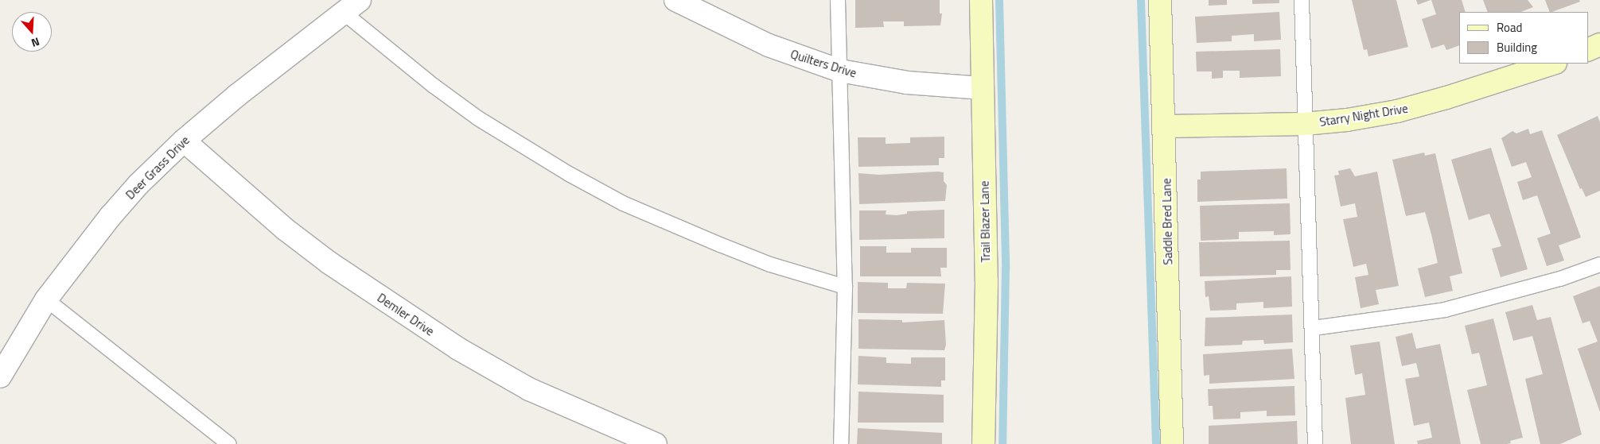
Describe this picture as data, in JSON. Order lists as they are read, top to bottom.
{
  "streets": {
    "street": [
      "Quilters Drive",
      "Starry Night Drive",
      "Deer Grass Drive",
      "Trail Blazer Lane",
      "Saddle Bred Lane",
      "Demler Drive"
    ]
  },
  "crossings": [
    ["Quilters Drive", "Trail Blazer Lane"],
    ["Starry Night Drive", "Saddle Bred Lane"],
    ["Deer Grass Drive", "Demler Drive"]
  ],
  "legend": ["Road", "Building"],
  "north": "bottom"
}
